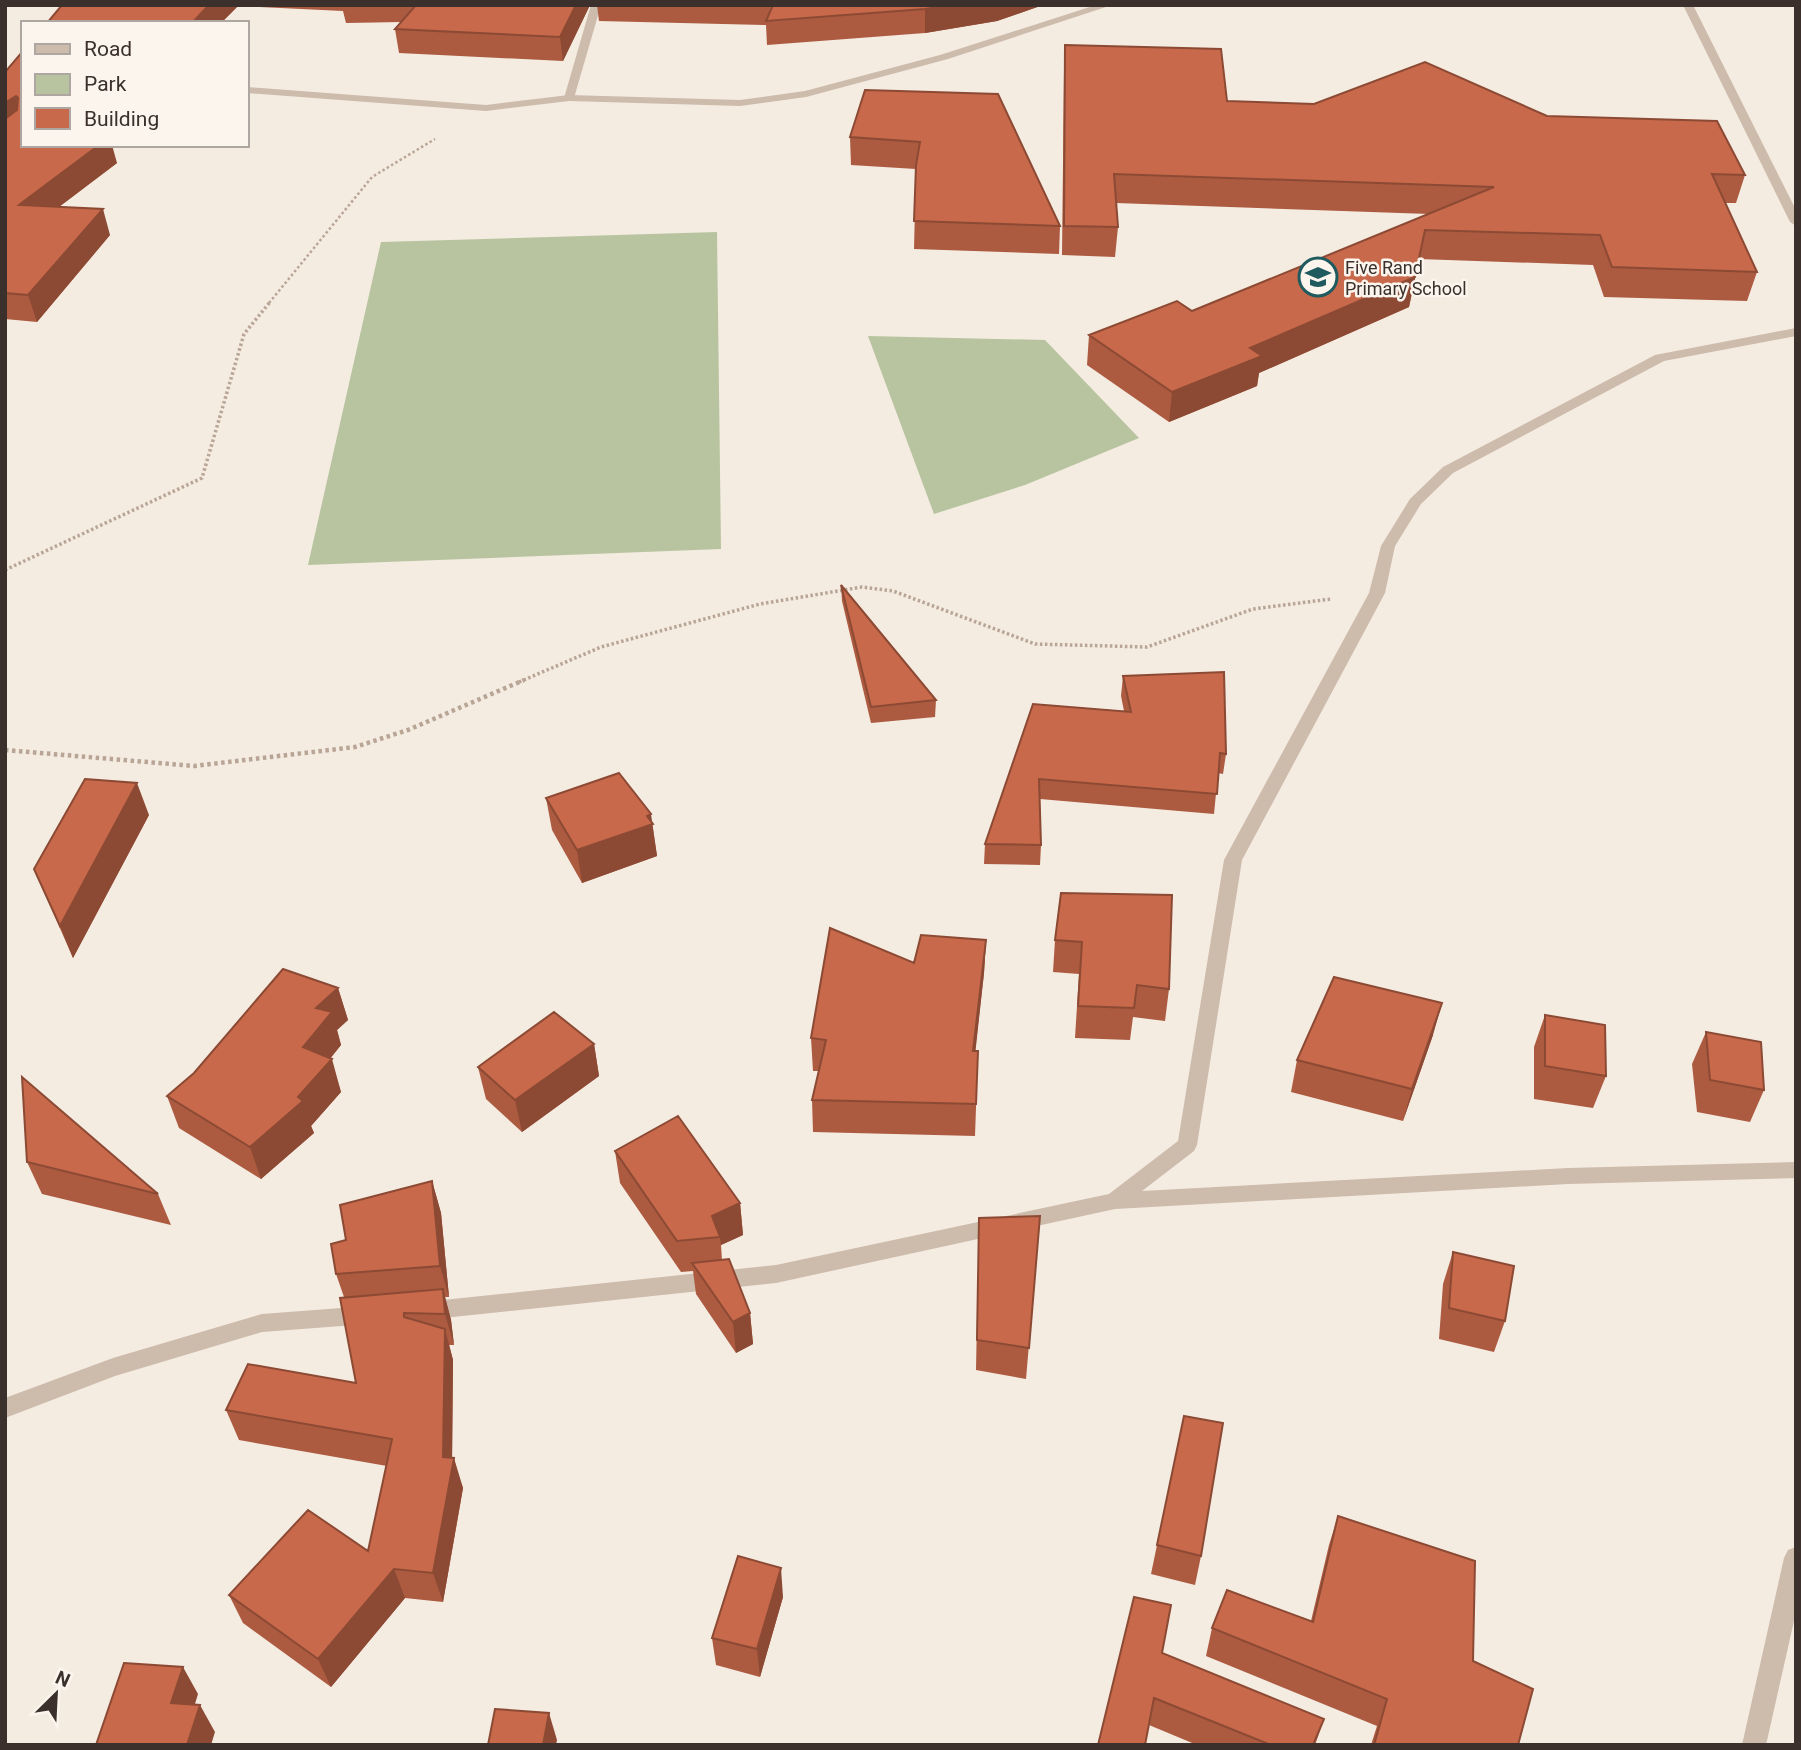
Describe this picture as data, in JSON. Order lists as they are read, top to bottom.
{
  "places": {
    "school or university": ["Five Rand Primary School"]
  },
  "legend": ["Road", "Park", "Building"],
  "north": "top right"
}
